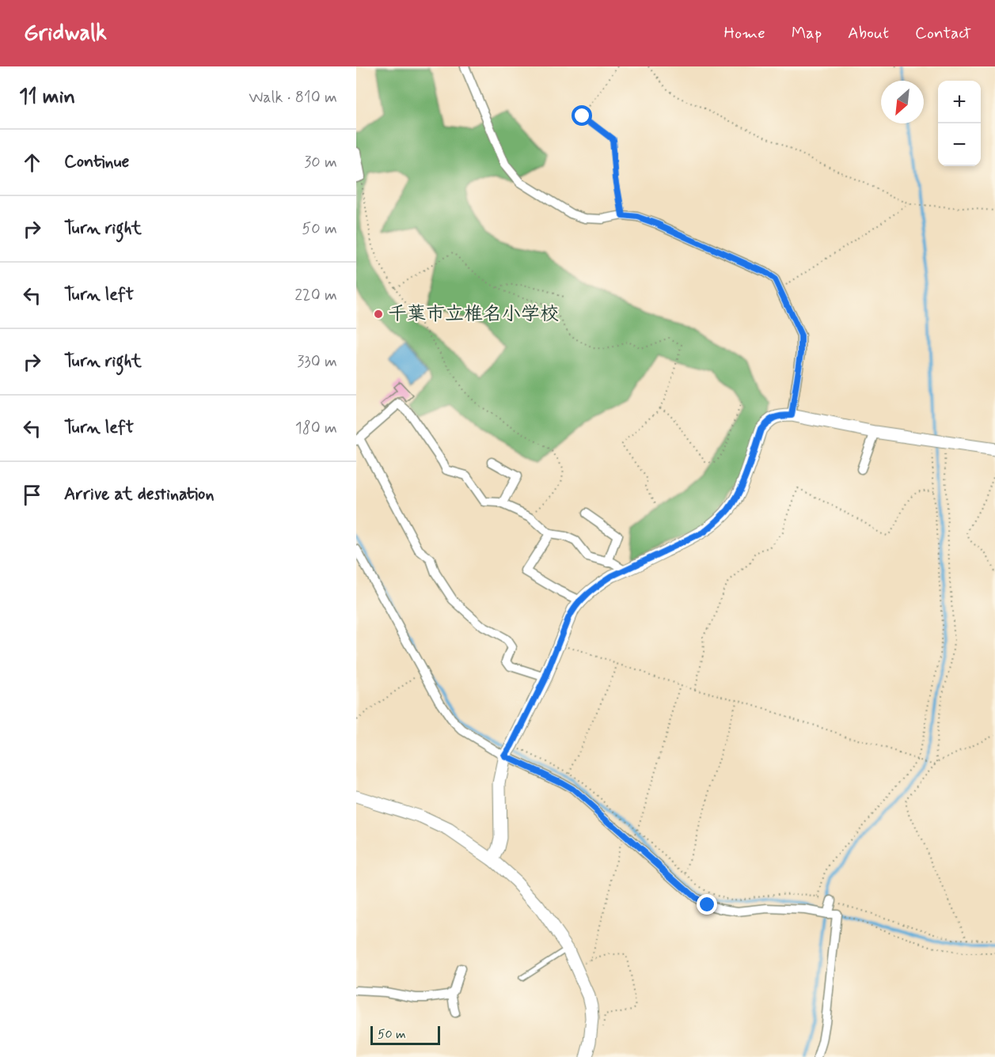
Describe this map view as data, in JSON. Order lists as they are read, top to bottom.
{
  "places": ["千葉市立椎名小学校"],
  "scale_bar": "50 m",
  "north": "bottom left",
  "page": {
    "header": "Gridwalk",
    "nav": [
      "Home",
      "Map",
      "About",
      "Contact"
    ],
    "heading": ["11 min", "Walk · 810 m"],
    "map_buttons": ["+", "−"],
    "list": [
      ["Continue", "30 m"],
      ["Turn right", "50 m"],
      ["Turn left", "220 m"],
      ["Turn right", "330 m"],
      ["Turn left", "180 m"],
      "Arrive at destination"
    ],
    "scale": "50 m"
  }
}
